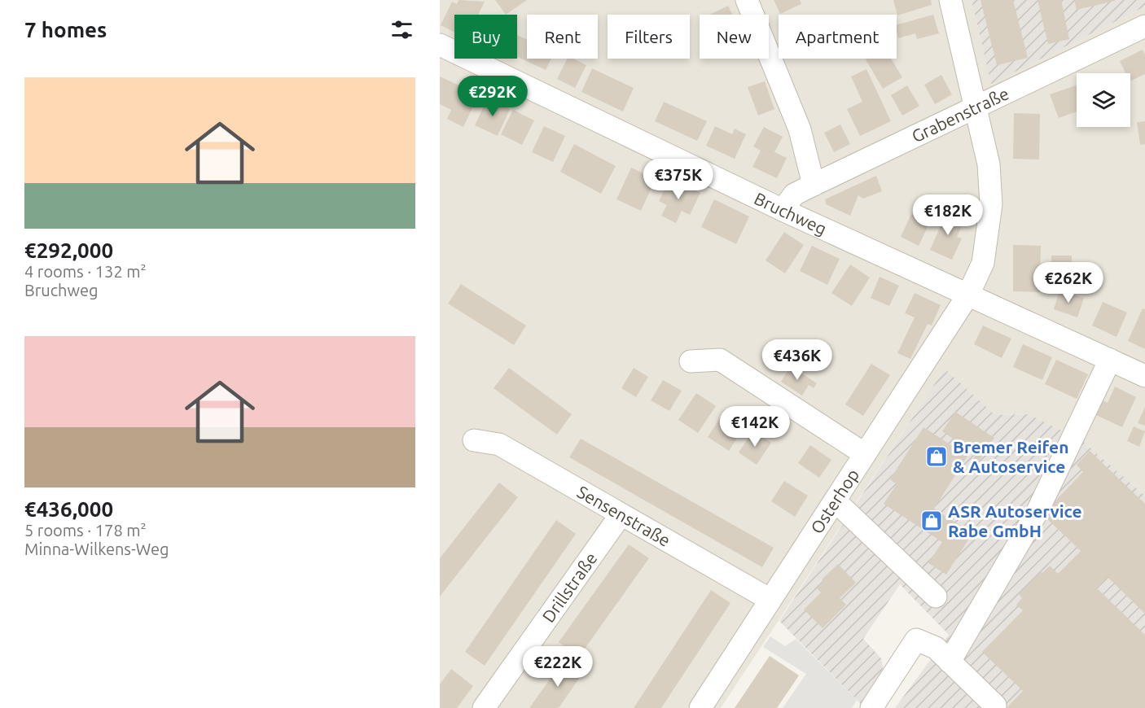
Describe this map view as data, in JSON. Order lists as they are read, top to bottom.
{
  "streets": {
    "street": [
      "Grabenstraße",
      "Bruchweg",
      "Osterhop",
      "Sensenstraße",
      "Drillstraße"
    ]
  },
  "crossings": [
    ["Grabenstraße", "Bruchweg"],
    ["Grabenstraße", "Osterhop"],
    ["Bruchweg", "Osterhop"],
    ["Osterhop", "Sensenstraße"],
    ["Sensenstraße", "Drillstraße"]
  ],
  "places": {
    "shop": ["Bremer Reifen & Autoservice", "ASR Autoservice Rabe GmbH"]
  },
  "page": {
    "heading": "7 homes",
    "chip": [
      "Buy",
      "Rent",
      "Filters",
      "New",
      "Apartment"
    ],
    "list": [
      {
        "name": "€292,000",
        "note": "4 rooms · 132 m² · Bruchweg"
      },
      {
        "name": "€436,000",
        "note": "5 rooms · 178 m² · Minna-Wilkens-Weg"
      }
    ],
    "price": [
      "€292K",
      "€375K",
      "€182K",
      "€262K",
      "€436K",
      "€142K",
      "€222K"
    ]
  }
}
